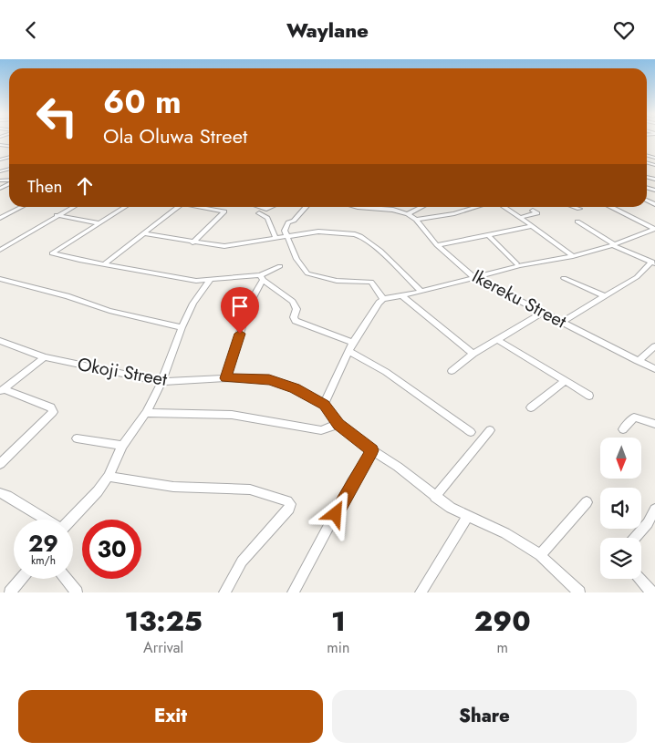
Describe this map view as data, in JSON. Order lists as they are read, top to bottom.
{
  "streets": {
    "street": ["Ikereku Street", "Okoji Street"]
  },
  "north": "bottom",
  "page": {
    "header": "Waylane",
    "turn": ["60 m", "Ola Oluwa Street"],
    "then": "Then",
    "speed": "29 km/h",
    "limit": "30",
    "eta": [
      "13:25",
      "Arrival",
      "1",
      "min",
      "290",
      "m"
    ],
    "buttons": ["Exit", "Share"]
  }
}
